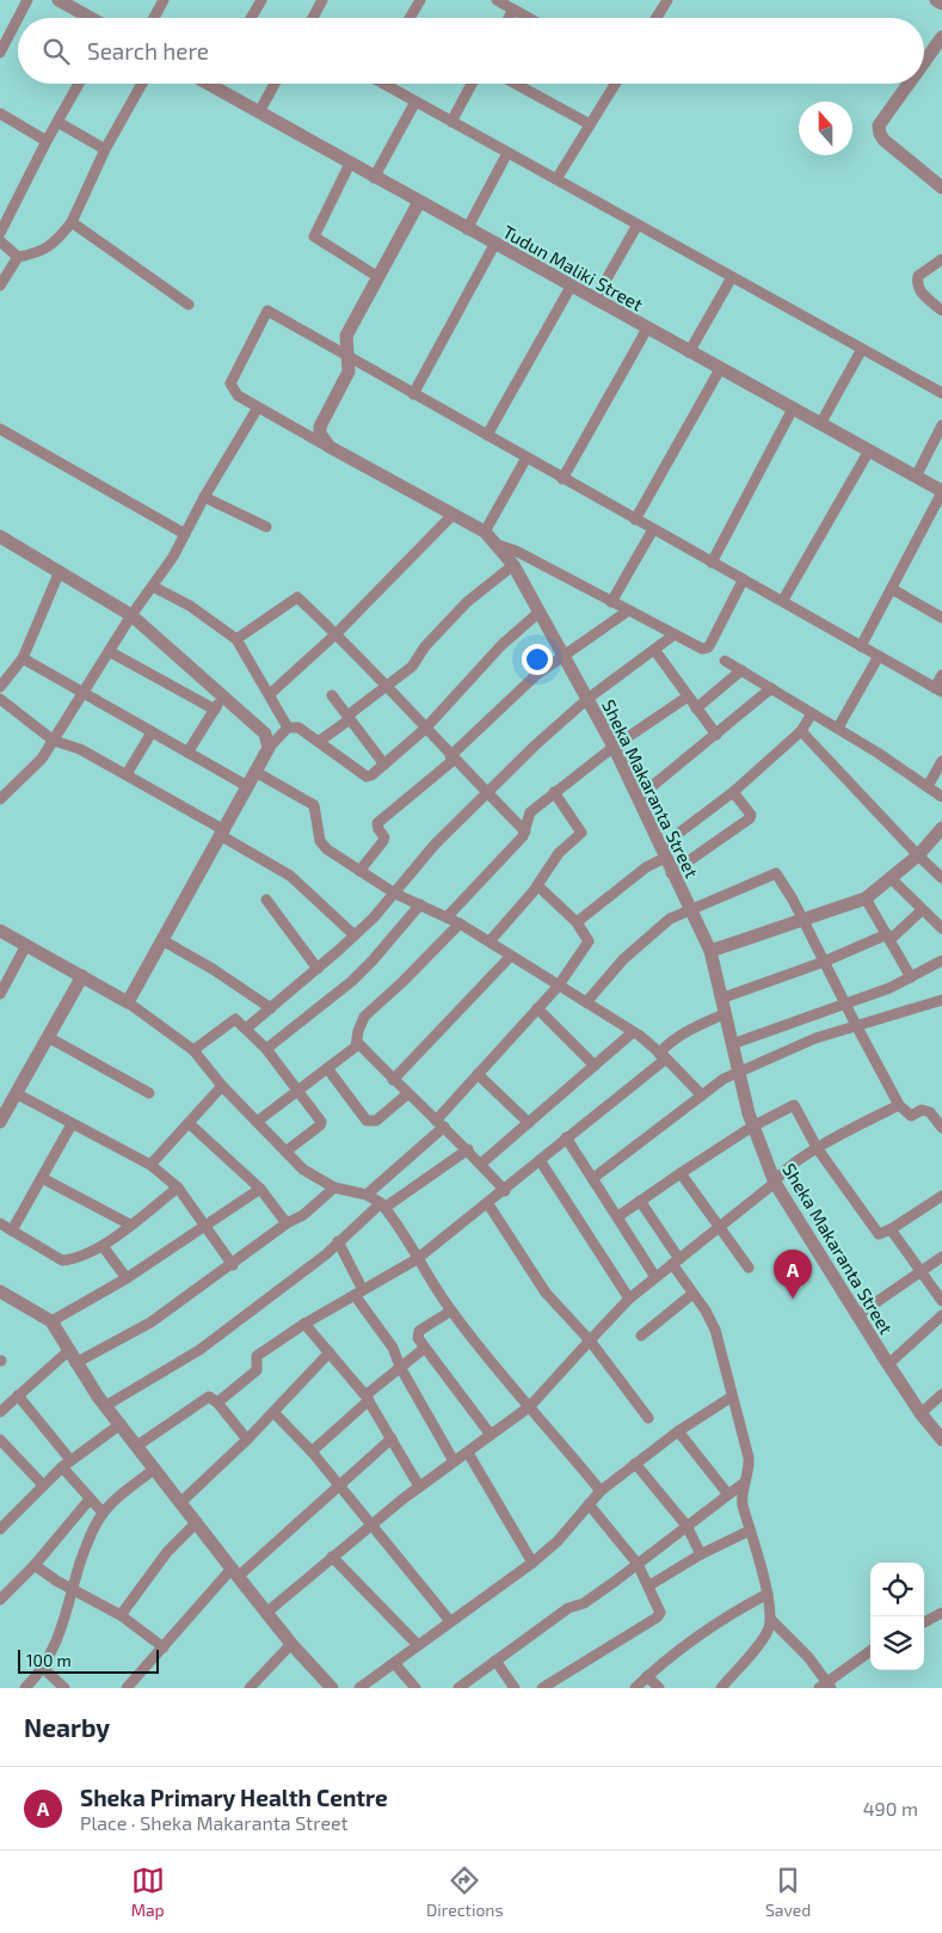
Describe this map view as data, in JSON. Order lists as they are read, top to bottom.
{
  "streets": {
    "street": ["Tudun Maliki Street", "Sheka Makaranta Street"]
  },
  "scale_bar": "100 m",
  "north": "top",
  "page": {
    "search": "Search here",
    "pins": "A",
    "scale": "100 m",
    "heading": "Nearby",
    "list": [
      {
        "mark": "A",
        "name": "Sheka Primary Health Centre",
        "note": "Place · Sheka Makaranta Street",
        "value": "490 m"
      }
    ],
    "nav": ["Map", "Directions", "Saved"]
  }
}
